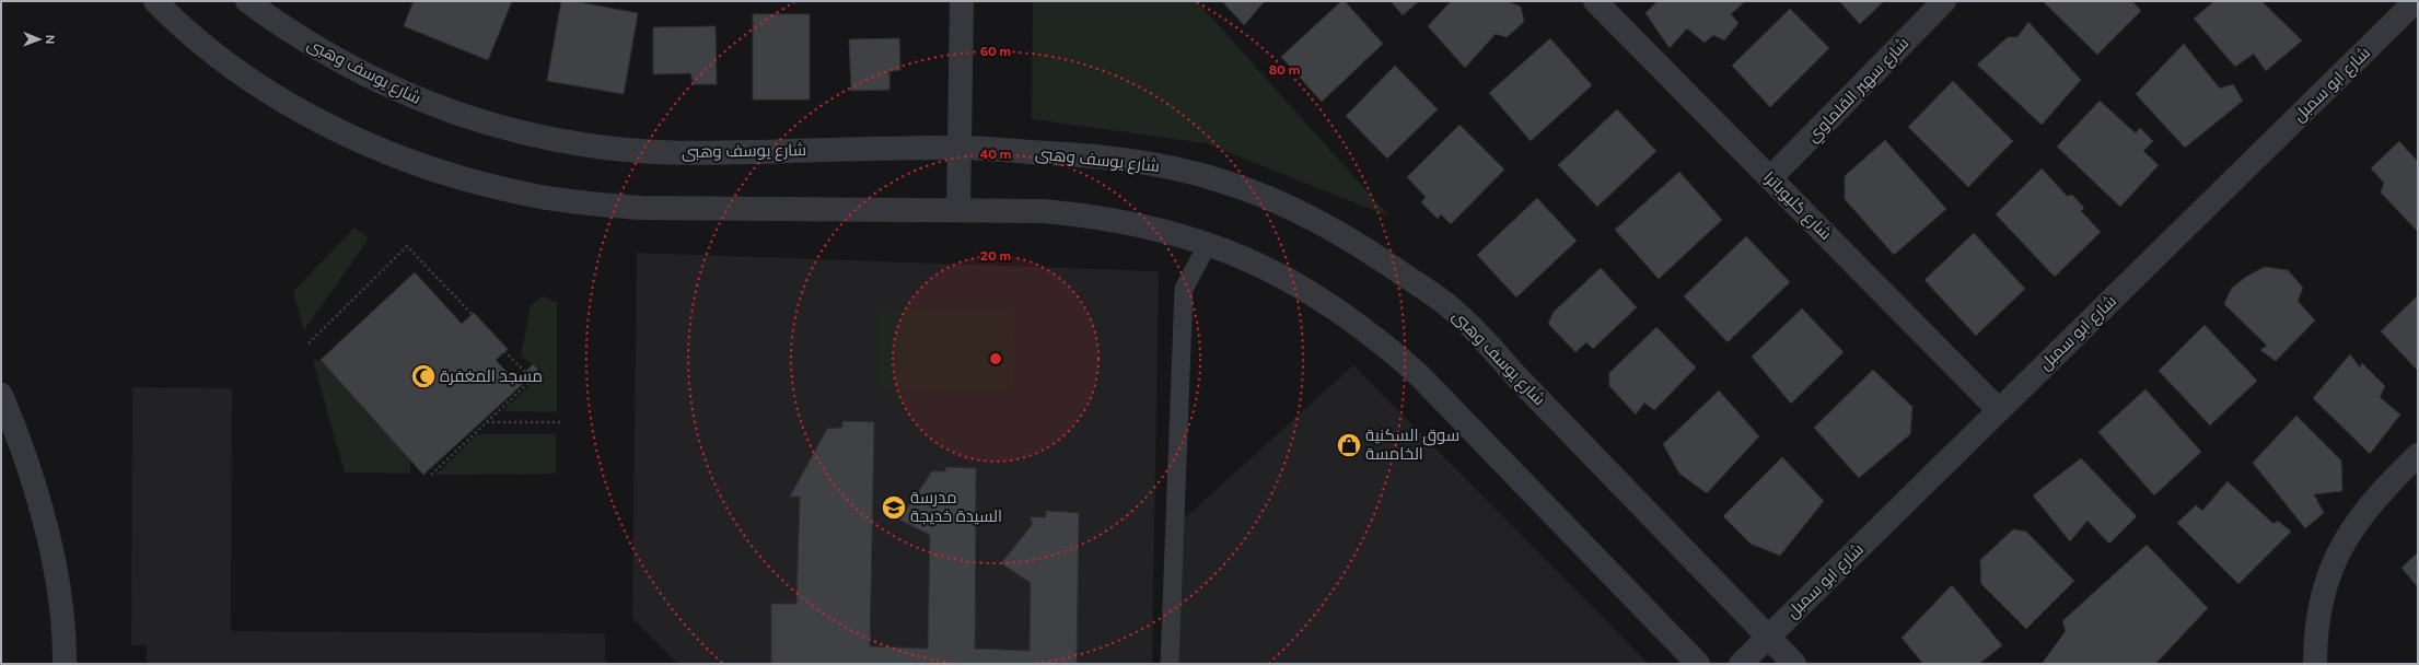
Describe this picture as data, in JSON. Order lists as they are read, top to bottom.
{
  "streets": {
    "street": [
      "شارع يوسف وهبى",
      "شارع ابو سمبل",
      "شارع سهير القلماوي",
      "شارع كليوباترا"
    ]
  },
  "crossings": [
    ["شارع يوسف وهبى", "شارع ابو سمبل"],
    ["شارع ابو سمبل", "شارع كليوباترا"],
    ["شارع سهير القلماوي", "شارع كليوباترا"]
  ],
  "places": {
    "mosque": ["مسجد المغفرة"],
    "shop": ["سوق السكنية الخامسة"],
    "school or university": ["مدرسة السيدة خديجة"]
  },
  "north": "right",
  "rings": [
    "60 m",
    "80 m",
    "40 m",
    "20 m"
  ]
}
